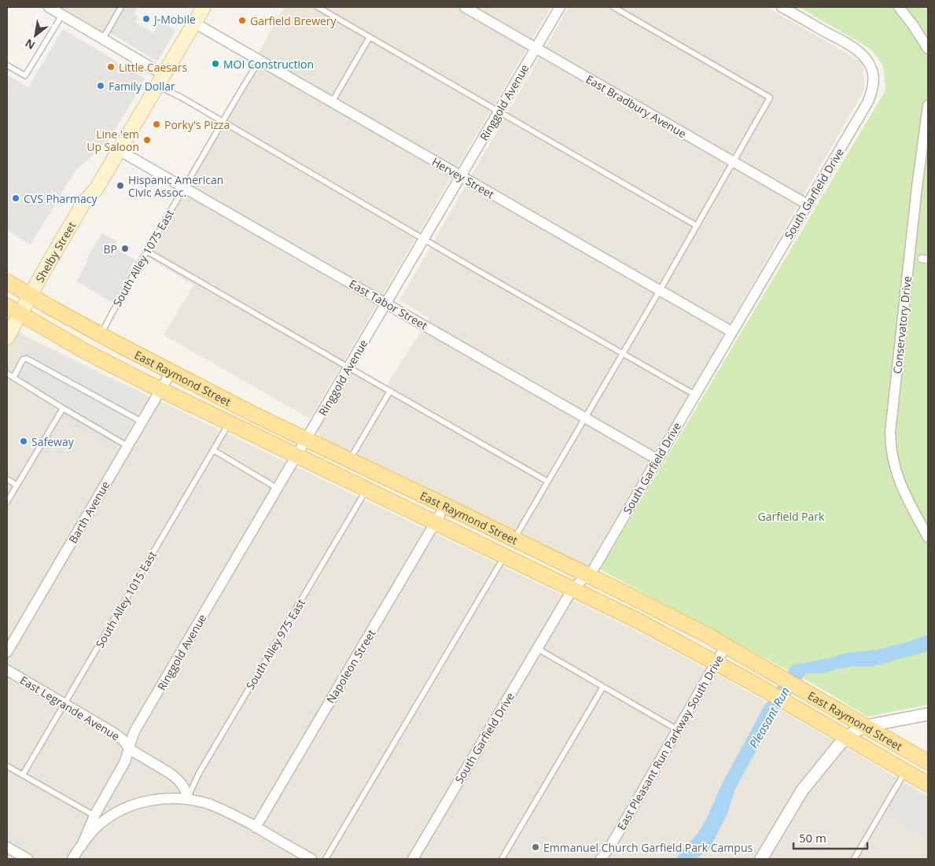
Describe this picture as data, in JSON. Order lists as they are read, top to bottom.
{
  "streets": {
    "main road": ["Shelby Street", "East Raymond Street"],
    "street": [
      "Ringgold Avenue",
      "East Bradbury Avenue",
      "Hervey Street",
      "South Garfield Drive",
      "East Tabor Street",
      "Conservatory Drive",
      "Barth Avenue",
      "Napoleon Street",
      "East Legrande Avenue",
      "East Pleasant Run Parkway South Drive"
    ],
    "lane": ["South Alley 1075 East", "South Alley 1015 East", "South Alley 975 East"]
  },
  "crossings": [
    ["Ringgold Avenue", "East Bradbury Avenue"],
    ["Ringgold Avenue", "Hervey Street"],
    ["Ringgold Avenue", "East Tabor Street"],
    ["Ringgold Avenue", "East Raymond Street"],
    ["Ringgold Avenue", "East Legrande Avenue"],
    ["East Bradbury Avenue", "South Garfield Drive"],
    ["Hervey Street", "South Garfield Drive"],
    ["Hervey Street", "Shelby Street"],
    ["Hervey Street", "South Alley 1075 East"],
    ["South Garfield Drive", "East Tabor Street"],
    ["South Garfield Drive", "East Raymond Street"],
    ["Shelby Street", "East Tabor Street"],
    ["Shelby Street", "East Raymond Street"],
    ["South Alley 1075 East", "East Tabor Street"],
    ["South Alley 1075 East", "East Raymond Street"],
    ["East Raymond Street", "Barth Avenue"],
    ["East Raymond Street", "South Alley 1015 East"],
    ["East Raymond Street", "South Alley 975 East"],
    ["East Raymond Street", "Napoleon Street"],
    ["East Raymond Street", "East Pleasant Run Parkway South Drive"],
    ["South Alley 1015 East", "East Legrande Avenue"]
  ],
  "water": ["Pleasant Run"],
  "parks": ["Garfield Park"],
  "places": [
    "J-Mobile",
    "Garfield Brewery",
    "MOI Construction",
    "Little Caesars",
    "Family Dollar",
    "Porky's Pizza",
    "Line 'em Up Saloon",
    "Hispanic American Civic Assoc.",
    "CVS Pharmacy",
    "BP",
    "Safeway",
    "Emmanuel Church Garfield Park Campus"
  ],
  "scale_bar": "50 m",
  "north": "bottom left"
}
